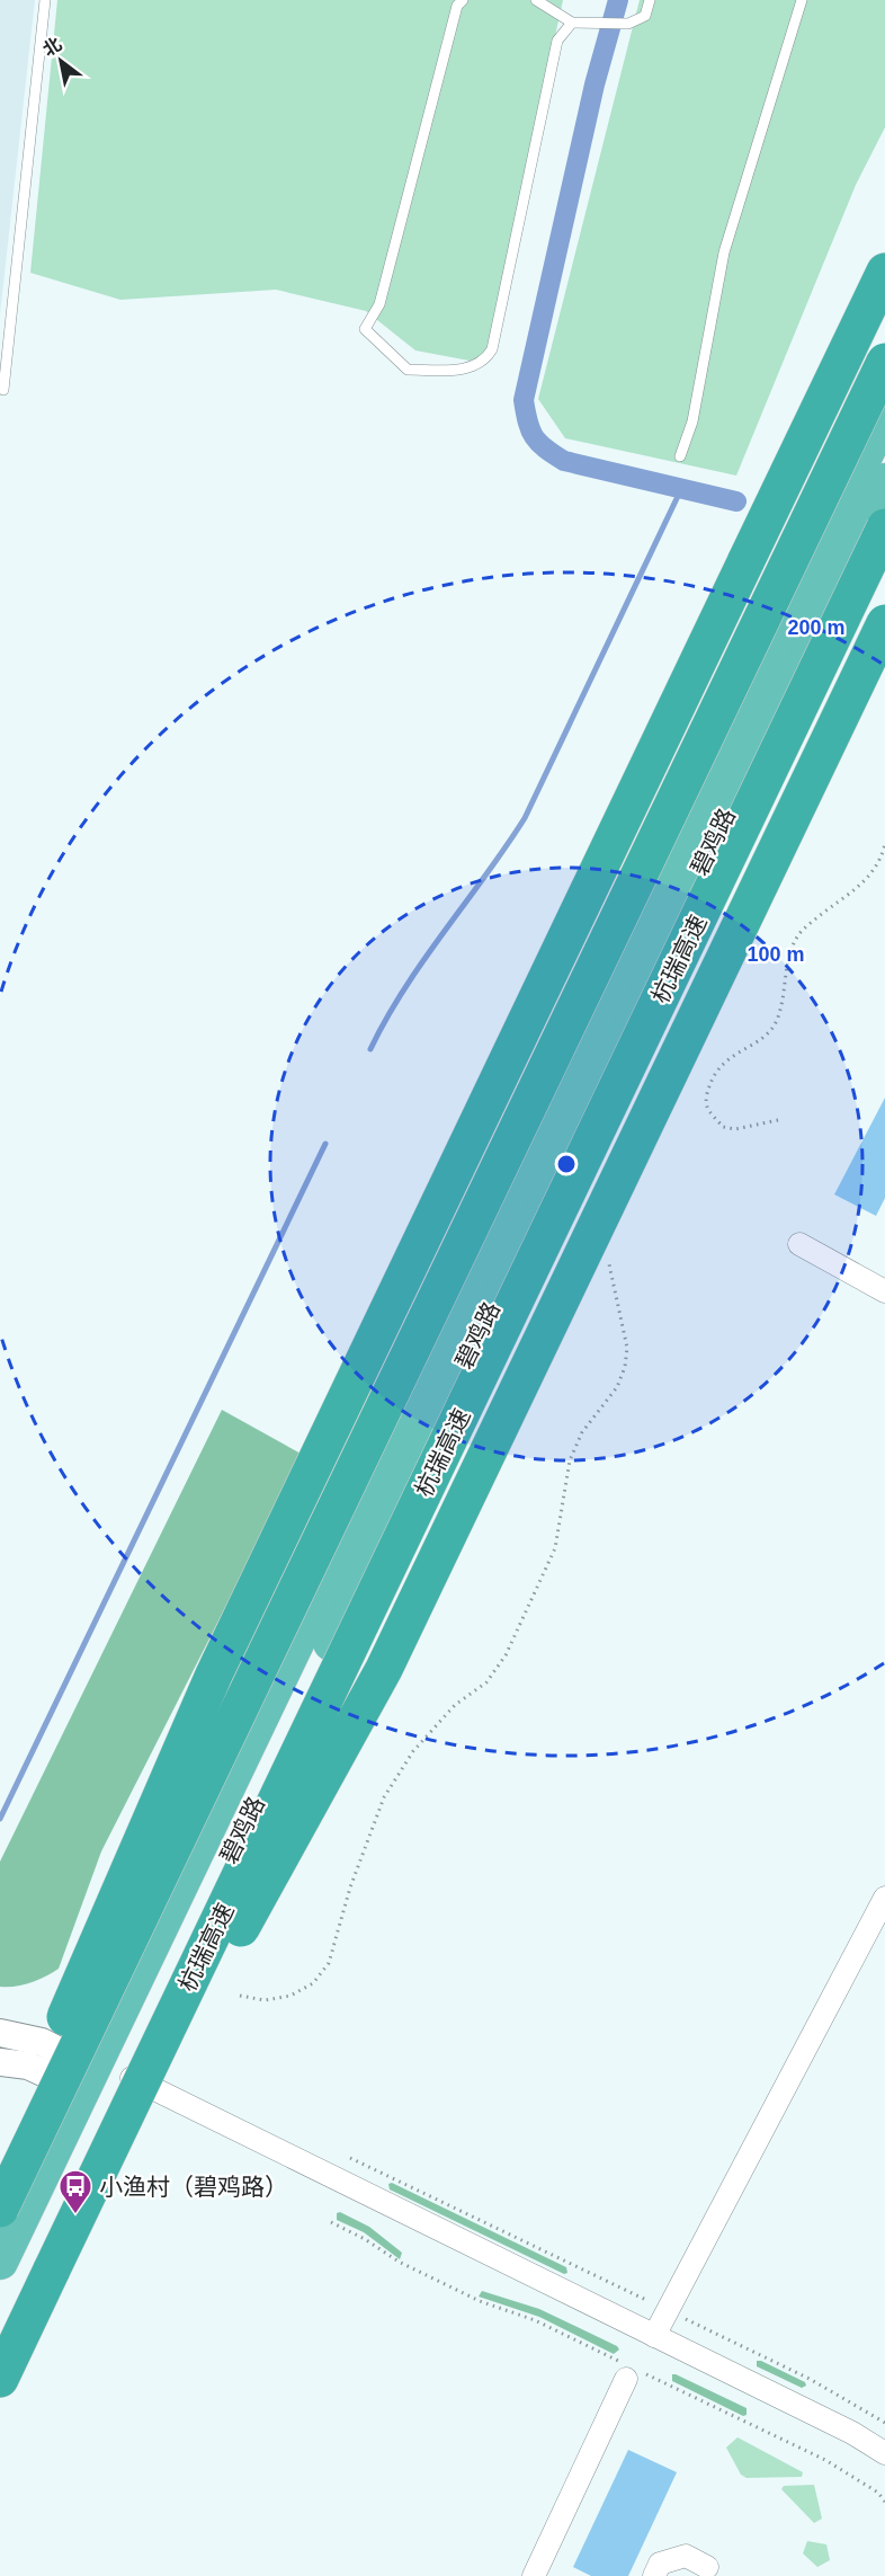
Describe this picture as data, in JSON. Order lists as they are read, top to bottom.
{
  "streets": {
    "highway": ["碧鸡路", "杭瑞高速"]
  },
  "places": {
    "bus stop": ["小渔村（碧鸡路）"]
  },
  "north": "top left",
  "rings": ["200 m", "100 m"]
}
